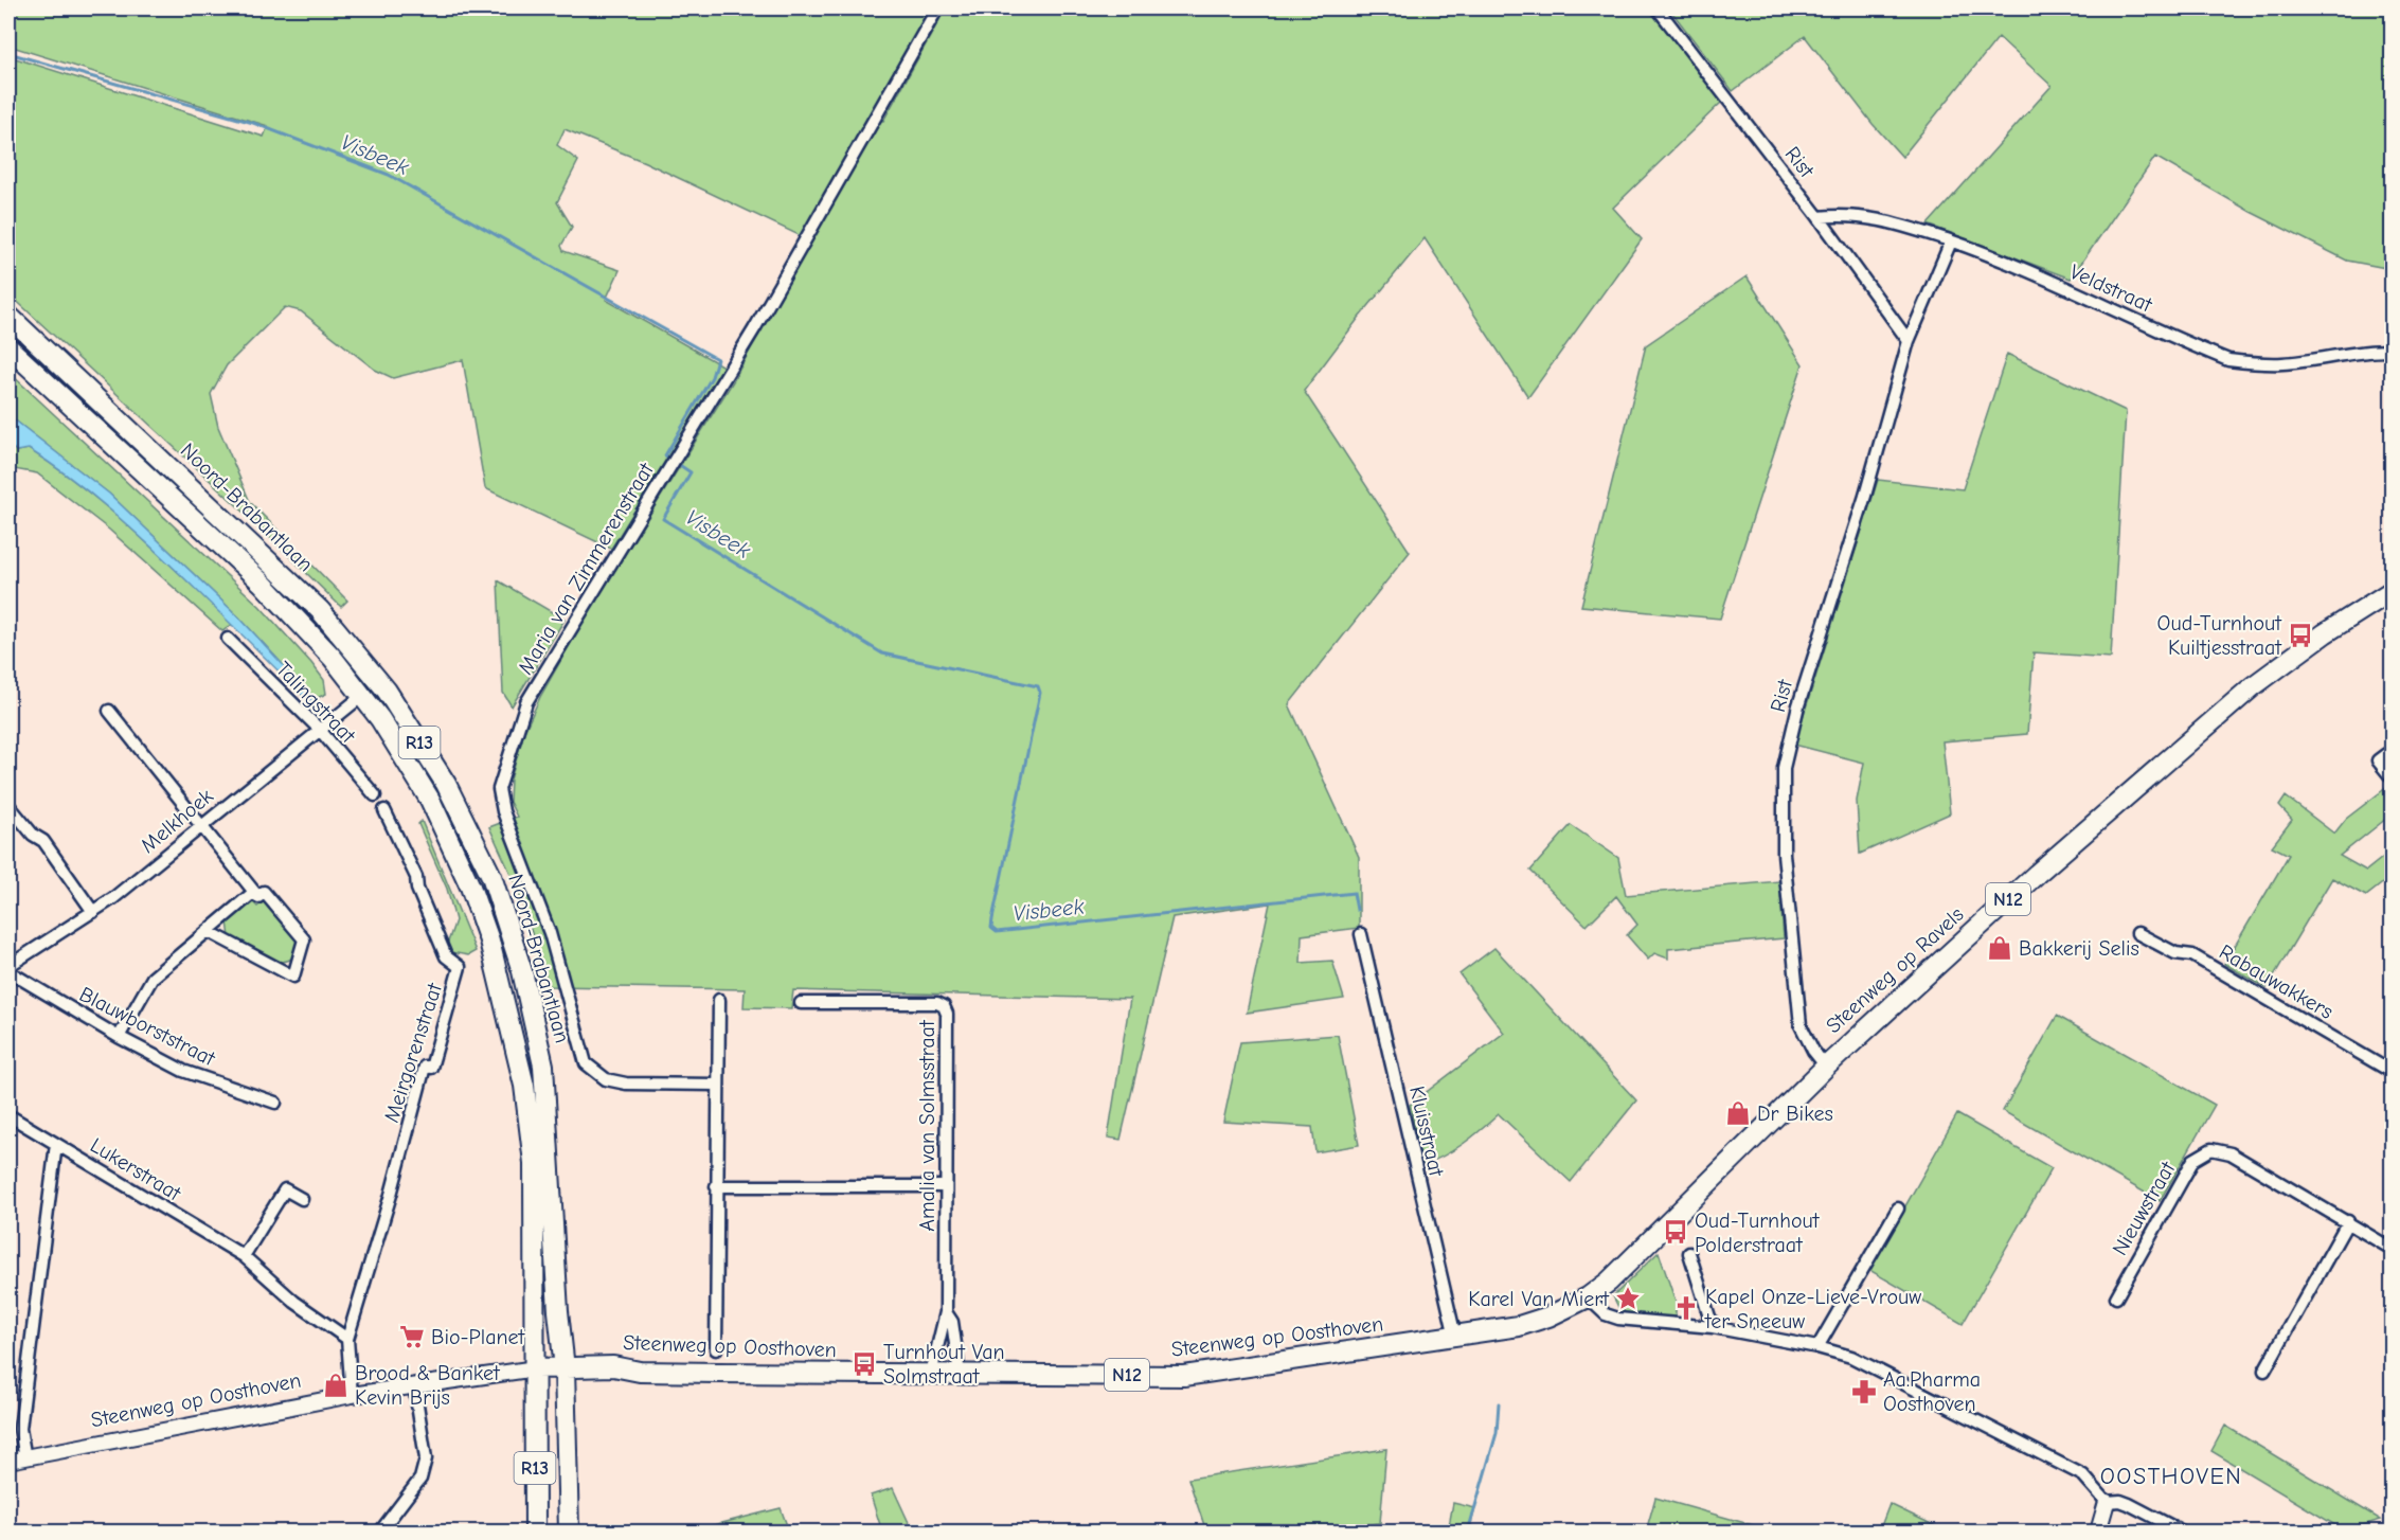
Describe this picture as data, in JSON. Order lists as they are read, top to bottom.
{
  "streets": {
    "main road": [
      "Noord-Brabantlaan",
      "R13",
      "N12",
      "Steenweg op Ravels",
      "Steenweg op Oosthoven"
    ],
    "street": [
      "Rist",
      "Veldstraat",
      "Maria van Zimmerenstraat",
      "Talingstraat",
      "Melkhoek",
      "Rabauwakkers",
      "Blauwborststraat",
      "Meirgorenstraat",
      "Amalia van Solmsstraat",
      "Kluisstraat",
      "Lukerstraat",
      "Nieuwstraat"
    ]
  },
  "crossings": [
    ["Rist", "Veldstraat"],
    ["Rist", "Steenweg op Ravels"],
    ["Noord-Brabantlaan", "Melkhoek"],
    ["Noord-Brabantlaan", "Steenweg op Oosthoven"],
    ["Talingstraat", "Melkhoek"],
    ["Steenweg op Ravels", "Kluisstraat"],
    ["Steenweg op Ravels", "Steenweg op Oosthoven"],
    ["Meirgorenstraat", "Lukerstraat"],
    ["Meirgorenstraat", "Steenweg op Oosthoven"],
    ["Amalia van Solmsstraat", "Steenweg op Oosthoven"],
    ["Kluisstraat", "Steenweg op Oosthoven"]
  ],
  "districts": ["OOSTHOVEN"],
  "water": ["Visbeek"],
  "places": {
    "bus stop": ["Oud-Turnhout Kuiltjesstraat", "Oud-Turnhout Polderstraat", "Turnhout Van Solmstraat"],
    "shop": ["Bakkerij Selis", "Dr Bikes", "Brood & Banket Kevin Brijs"],
    "place": ["Karel Van Miert"],
    "church": ["Kapel Onze-Lieve-Vrouw ter Sneeuw"],
    "supermarket": ["Bio-Planet"],
    "pharmacy": ["Aa.Pharma Oosthoven"]
  }
}
